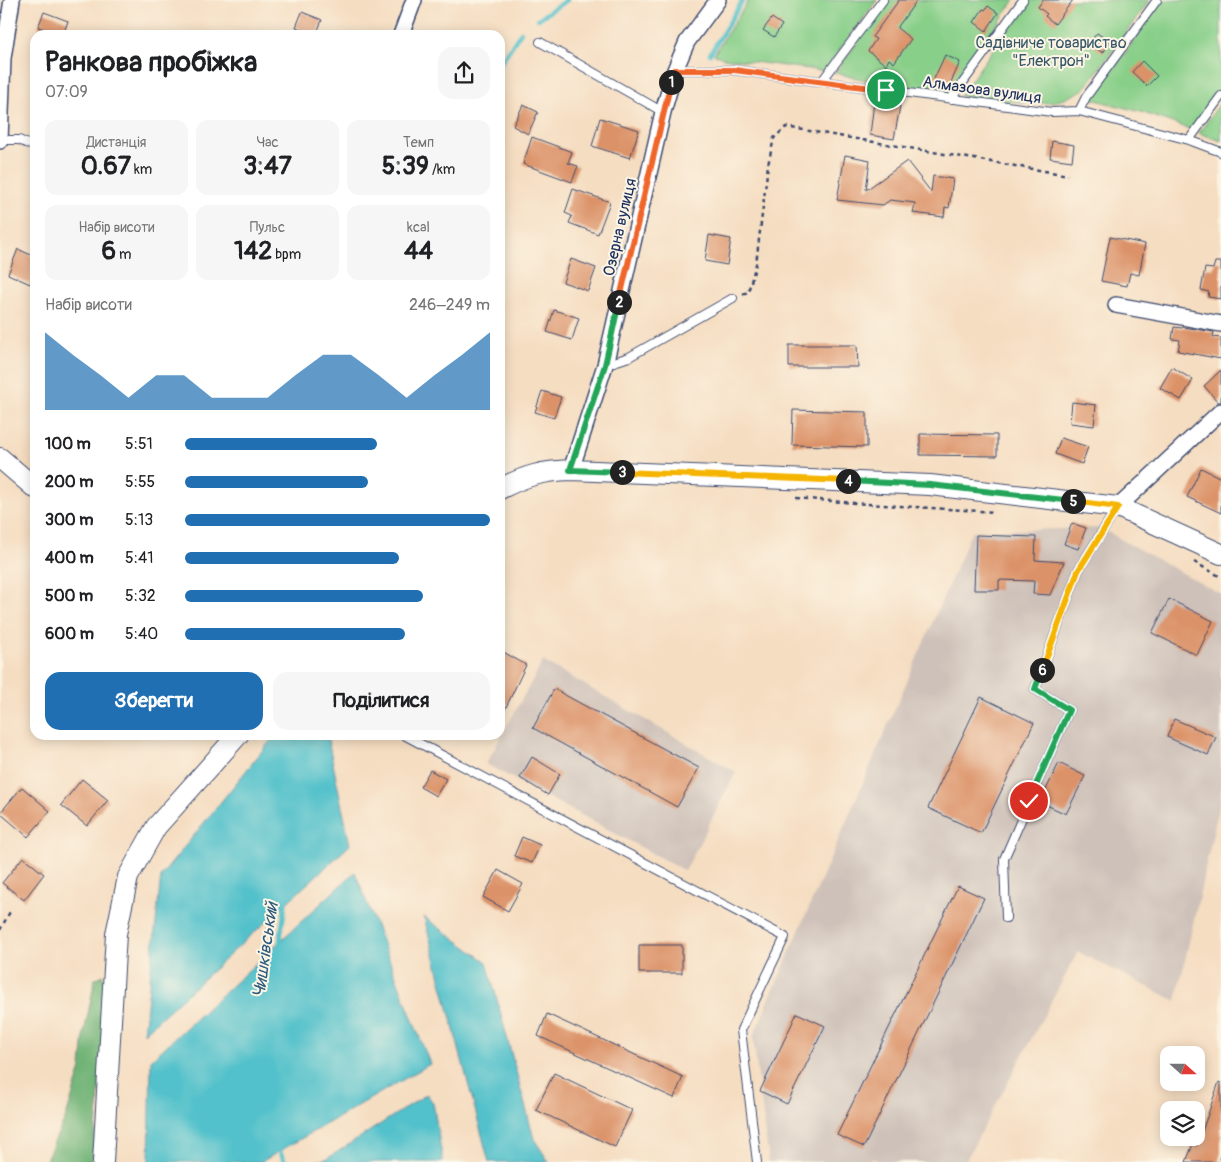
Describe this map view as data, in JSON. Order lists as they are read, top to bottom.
{
  "streets": {
    "street": ["Озерна вулиця"],
    "lane": ["Алмазова вулиця"]
  },
  "crossings": [
    ["Алмазова вулиця", "Озерна вулиця"]
  ],
  "water": ["Чишківський"],
  "parks": ["Садівниче товариство \"Електрон\""],
  "north": "right",
  "page": {
    "heading": ["Ранкова пробіжка", "07:09"],
    "pins": [
      "1",
      "2",
      "3",
      "4",
      "5",
      "6"
    ],
    "stats": [
      ["Дистанція", "0.67 km"],
      ["Час", "3:47"],
      ["Темп", "5:39 /km"],
      ["Набір висоти", "6 m"],
      ["Пульс", "142 bpm"],
      ["kcal", "44"]
    ],
    "chart": ["Набір висоти", "246–249 m"],
    "list": [
      {
        "name": "100 m",
        "note": "5:51"
      },
      {
        "name": "200 m",
        "note": "5:55"
      },
      {
        "name": "300 m",
        "note": "5:13"
      },
      {
        "name": "400 m",
        "note": "5:41"
      },
      {
        "name": "500 m",
        "note": "5:32"
      },
      {
        "name": "600 m",
        "note": "5:40"
      }
    ],
    "buttons": ["Зберегти", "Поділитися"]
  }
}
